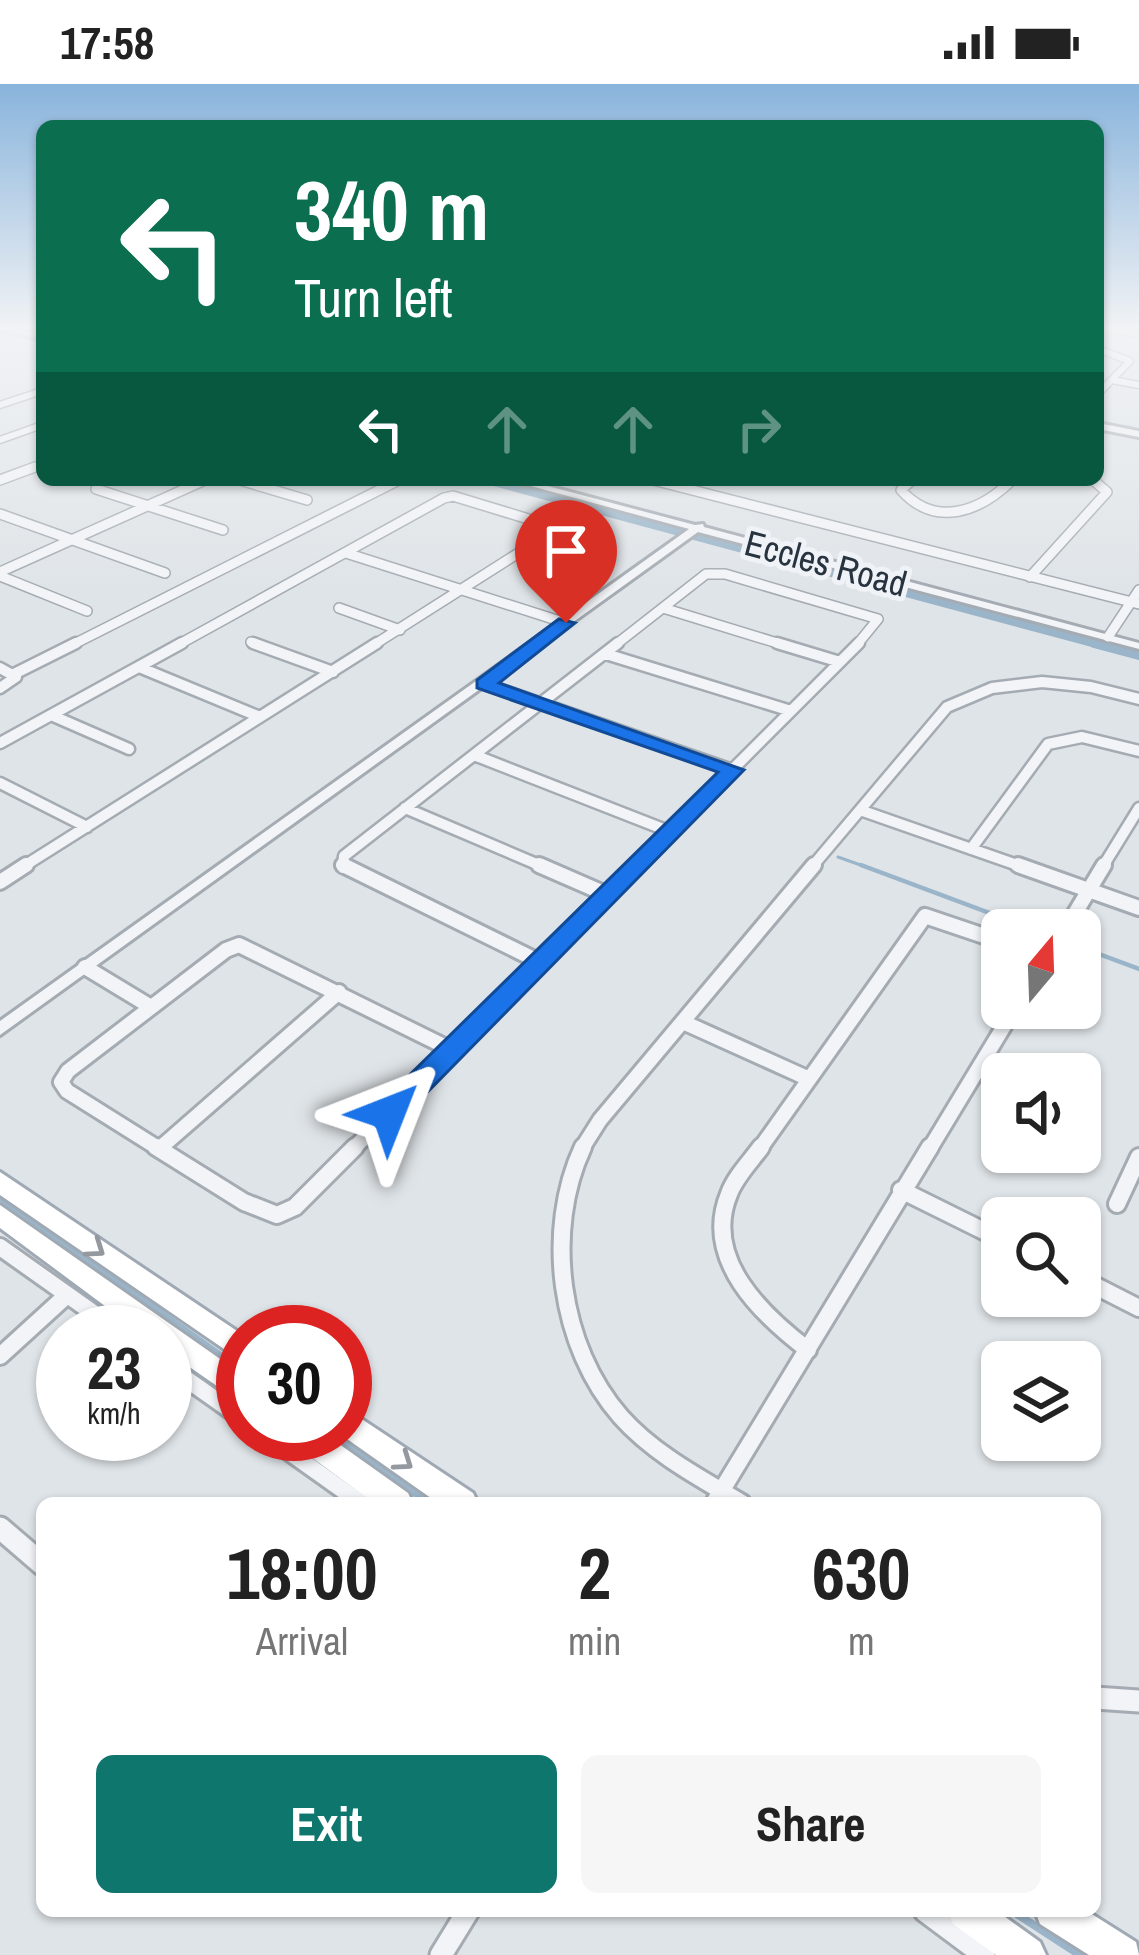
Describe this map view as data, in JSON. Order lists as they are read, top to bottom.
{
  "streets": {
    "street": ["Eccles Road"]
  },
  "north": "top",
  "page": {
    "status": "17:58",
    "turn": ["340 m", "Turn left"],
    "speed": "23 km/h",
    "limit": "30",
    "eta": [
      "18:00",
      "Arrival",
      "2",
      "min",
      "630",
      "m"
    ],
    "buttons": ["Exit", "Share"]
  }
}
